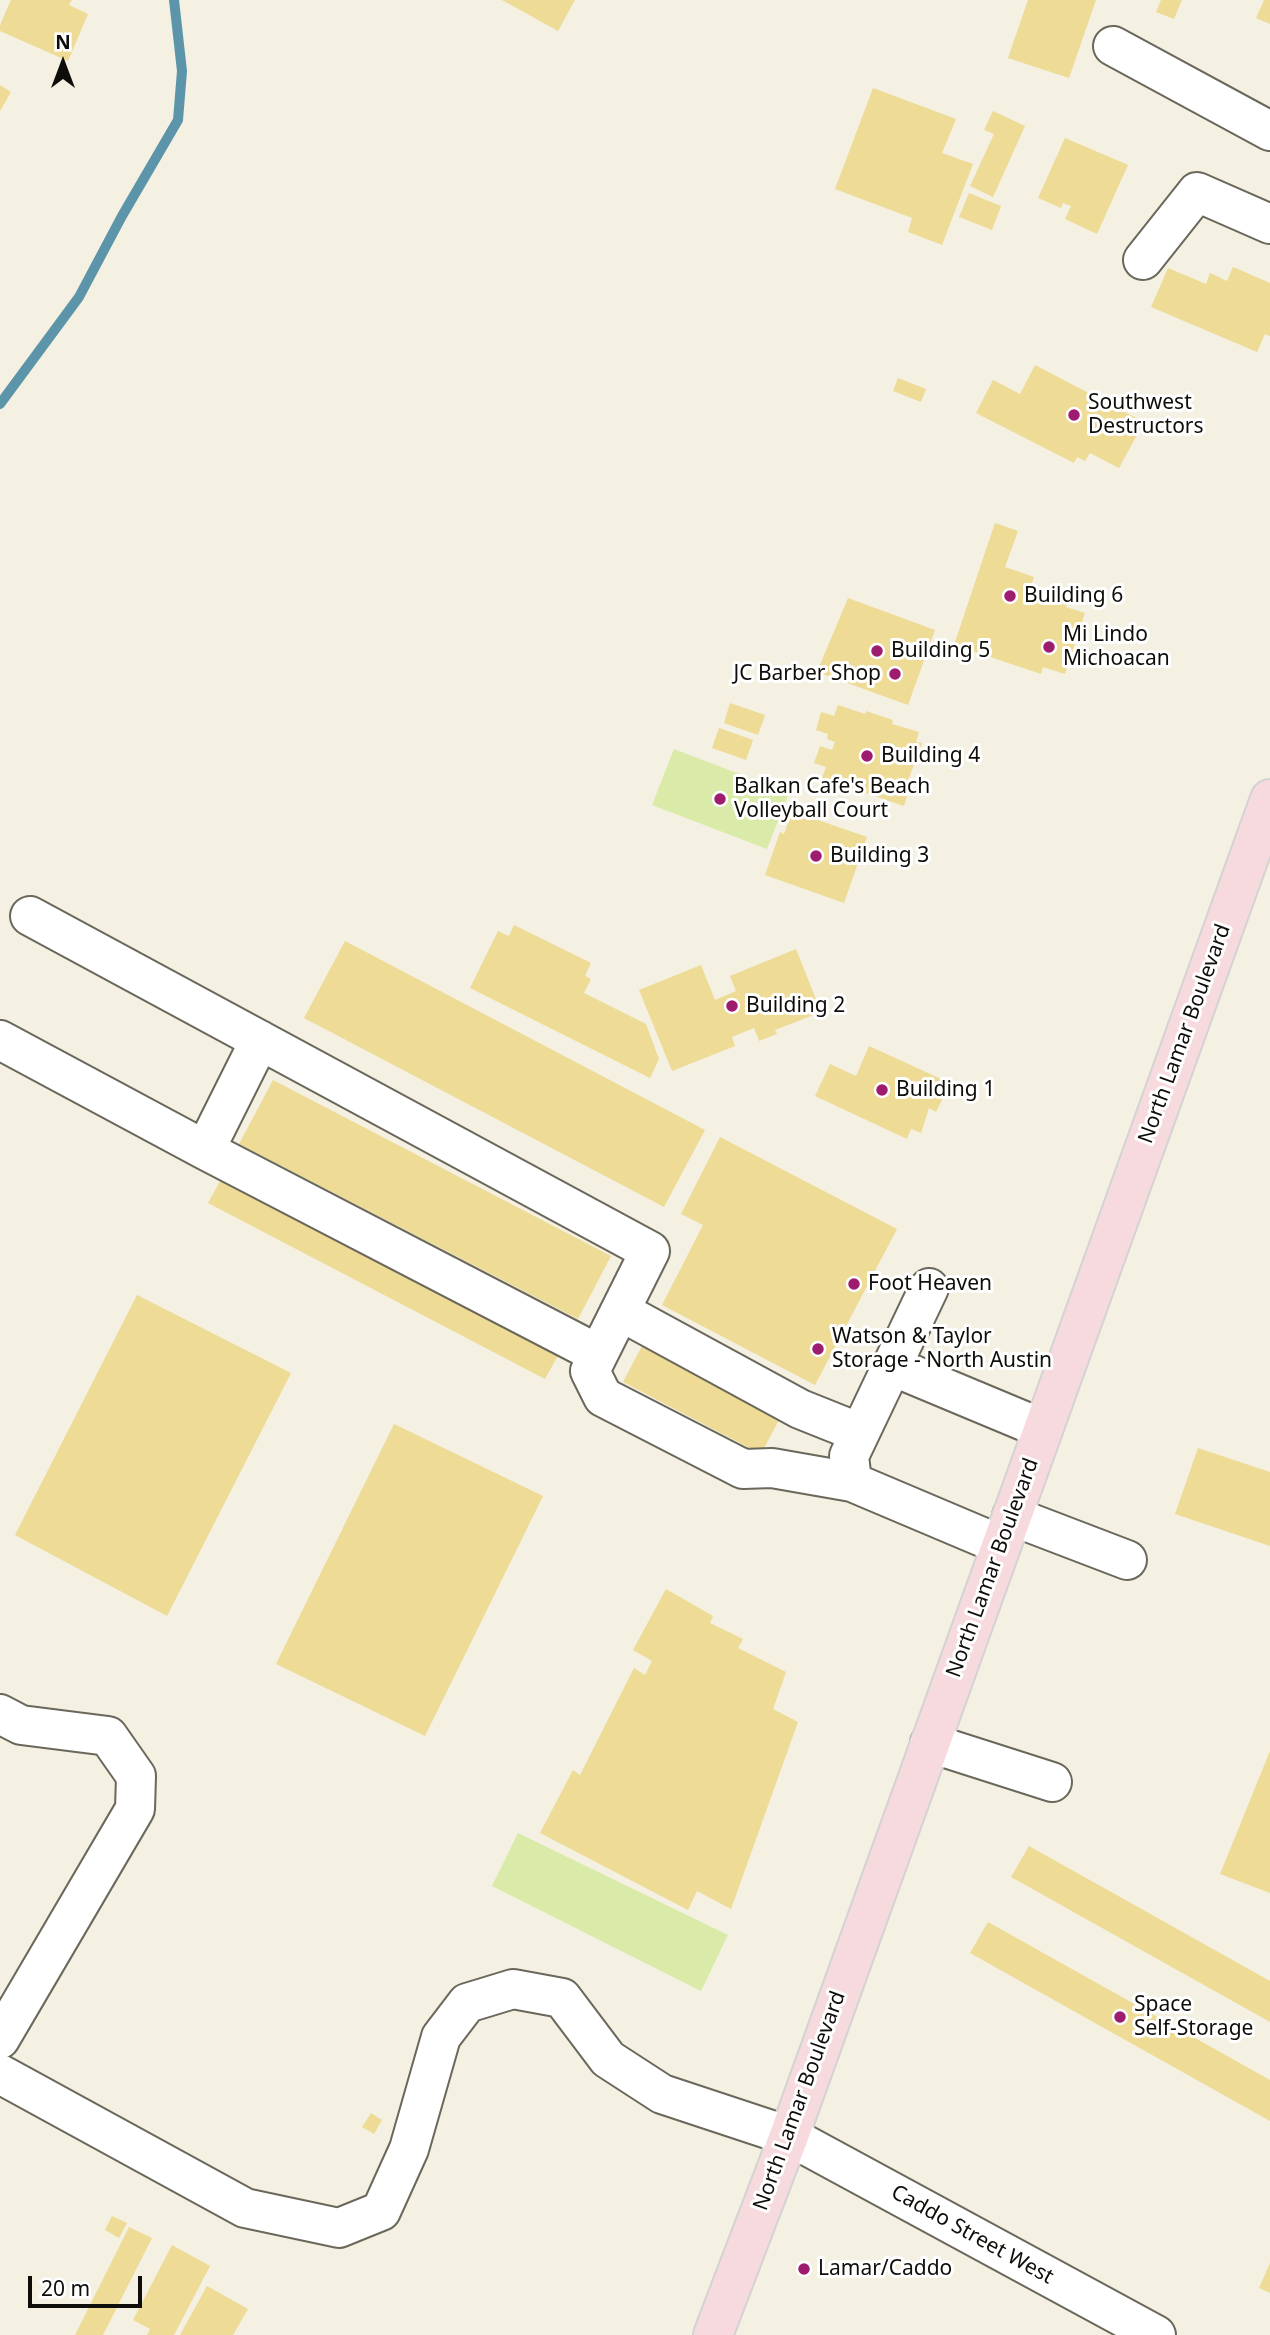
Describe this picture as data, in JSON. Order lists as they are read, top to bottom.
{
  "streets": {
    "main road": ["North Lamar Boulevard"],
    "street": ["Caddo Street West"]
  },
  "crossings": [
    ["North Lamar Boulevard", "Caddo Street West"]
  ],
  "places": [
    "Southwest Destructors",
    "Building 6",
    "Mi Lindo Michoacan",
    "Building 5",
    "JC Barber Shop",
    "Building 4",
    "Balkan Cafe's Beach Volleyball Court",
    "Building 3",
    "Building 2",
    "Building 1",
    "Foot Heaven",
    "Watson & Taylor Storage - North Austin",
    "Space Self-Storage",
    "Lamar/Caddo"
  ],
  "scale_bar": "20 m",
  "north": "top"
}
